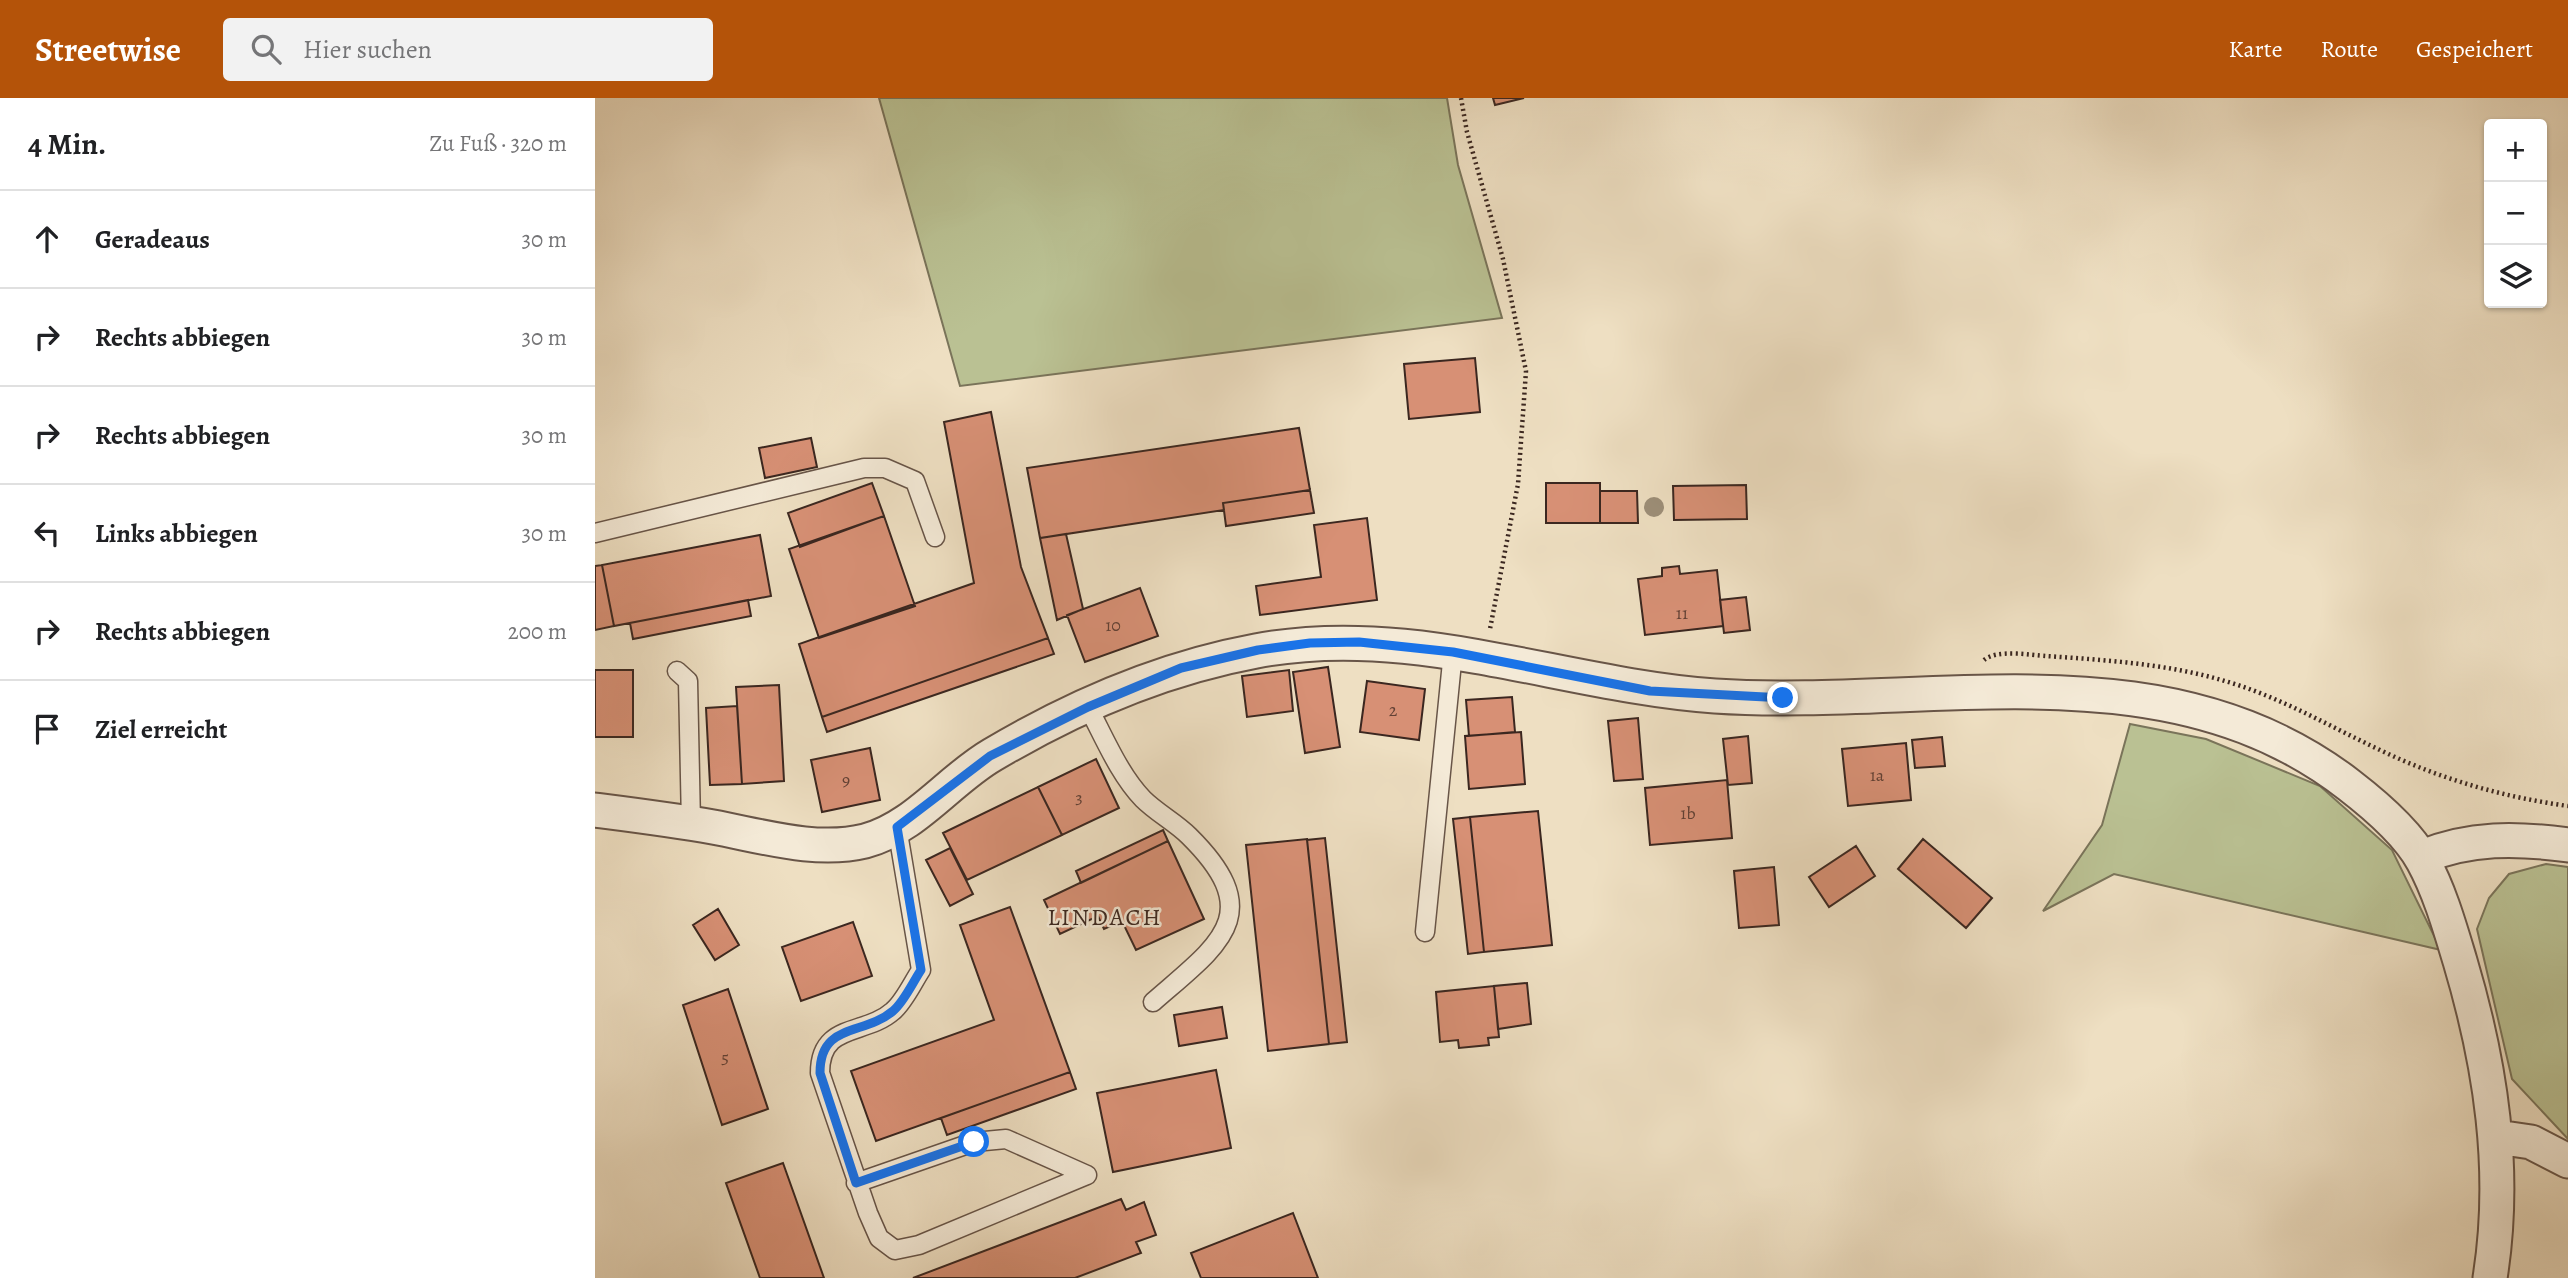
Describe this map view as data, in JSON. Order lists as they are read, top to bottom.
{
  "districts": ["LINDACH"],
  "house_numbers": [
    "11",
    "10",
    "2",
    "1a",
    "9",
    "3",
    "1b",
    "5"
  ],
  "page": {
    "header": "Streetwise",
    "search": "Hier suchen",
    "nav": ["Karte", "Route", "Gespeichert"],
    "heading": ["4 Min.", "Zu Fuß · 320 m"],
    "map_buttons": ["+", "−"],
    "list": [
      ["Geradeaus", "30 m"],
      ["Rechts abbiegen", "30 m"],
      ["Rechts abbiegen", "30 m"],
      ["Links abbiegen", "30 m"],
      ["Rechts abbiegen", "200 m"],
      "Ziel erreicht"
    ]
  }
}
